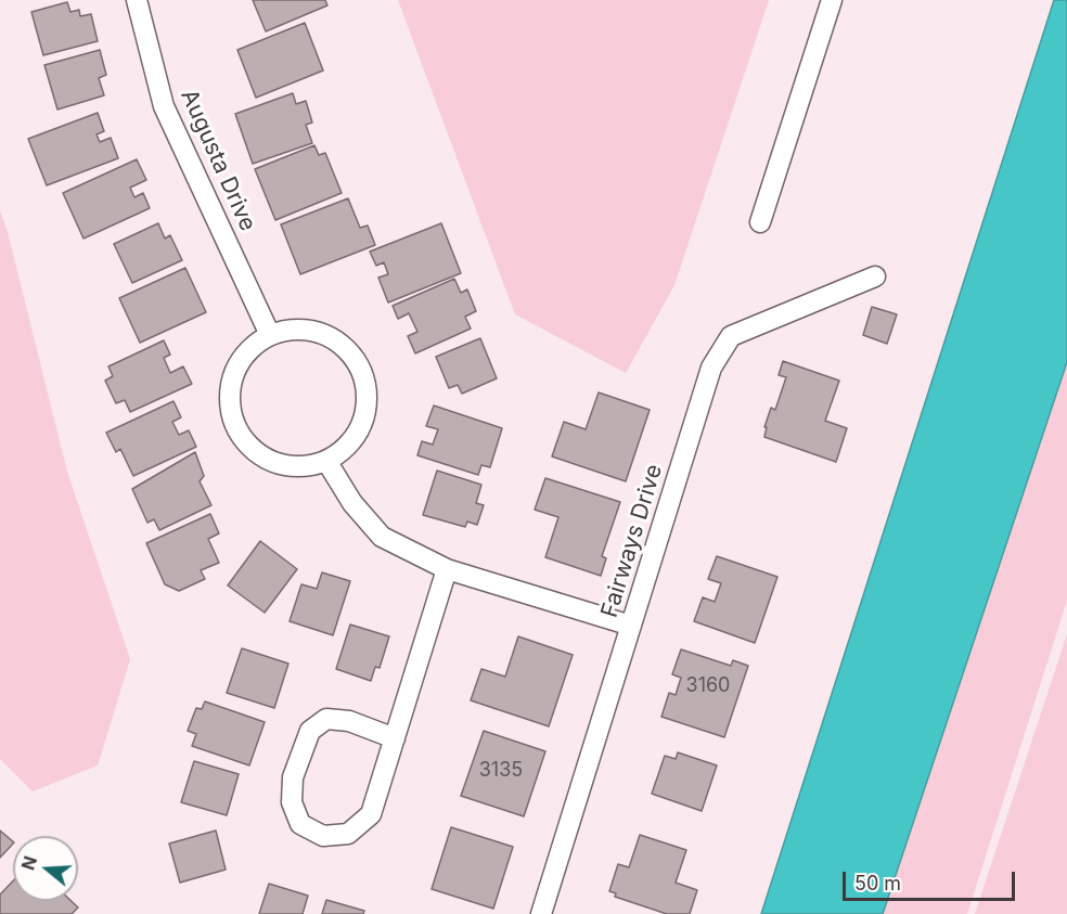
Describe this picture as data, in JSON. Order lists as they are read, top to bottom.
{
  "streets": {
    "street": ["Augusta Drive", "Fairways Drive"]
  },
  "house_numbers": ["3160", "3135"],
  "scale_bar": "50 m",
  "north": "left"
}
